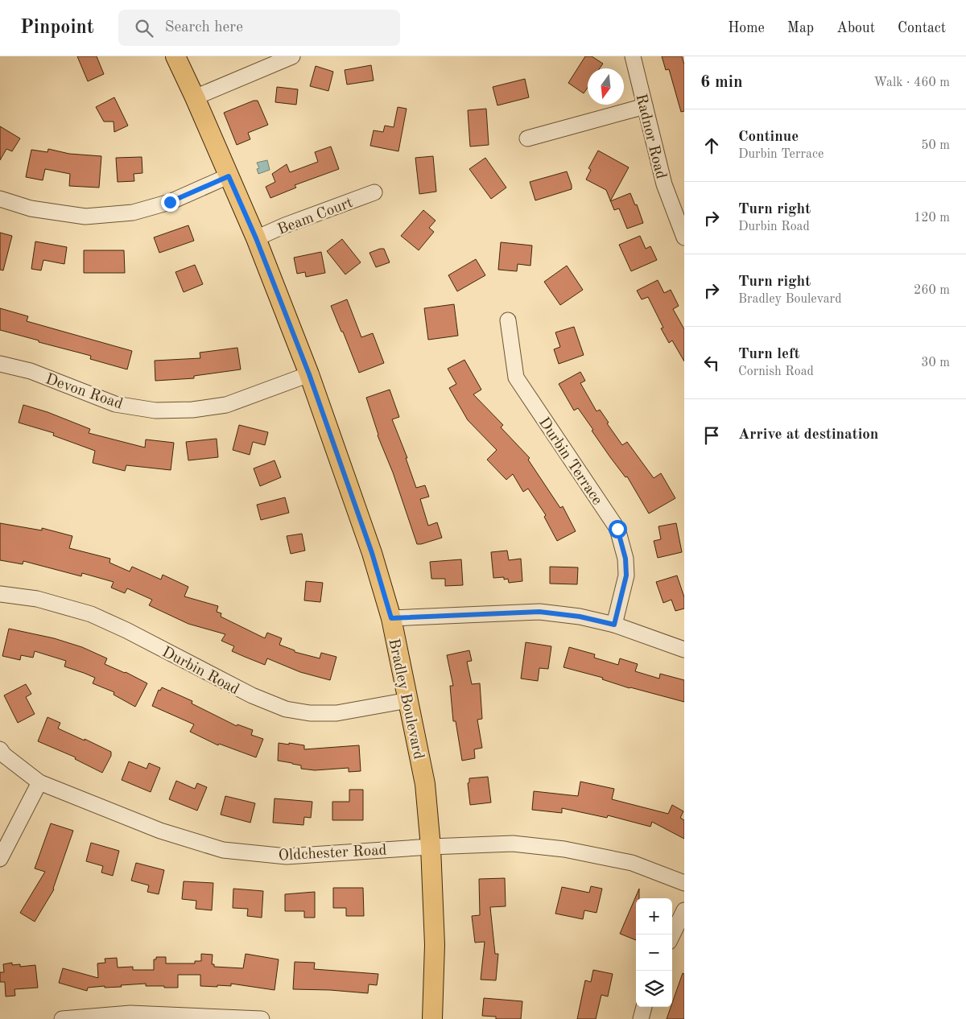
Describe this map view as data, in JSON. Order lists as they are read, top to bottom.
{
  "streets": {
    "main road": ["Bradley Boulevard"],
    "street": [
      "Radnor Road",
      "Beam Court",
      "Devon Road",
      "Durbin Terrace",
      "Durbin Road",
      "Oldchester Road"
    ]
  },
  "crossings": [
    ["Beam Court", "Bradley Boulevard"],
    ["Devon Road", "Bradley Boulevard"],
    ["Durbin Road", "Bradley Boulevard"],
    ["Bradley Boulevard", "Oldchester Road"]
  ],
  "north": "bottom",
  "page": {
    "header": "Pinpoint",
    "search": "Search here",
    "nav": [
      "Home",
      "Map",
      "About",
      "Contact"
    ],
    "heading": ["6 min", "Walk · 460 m"],
    "list": [
      ["Continue", "Durbin Terrace", "50 m"],
      ["Turn right", "Durbin Road", "120 m"],
      ["Turn right", "Bradley Boulevard", "260 m"],
      ["Turn left", "Cornish Road", "30 m"],
      "Arrive at destination"
    ],
    "map_buttons": ["+", "−"]
  }
}
